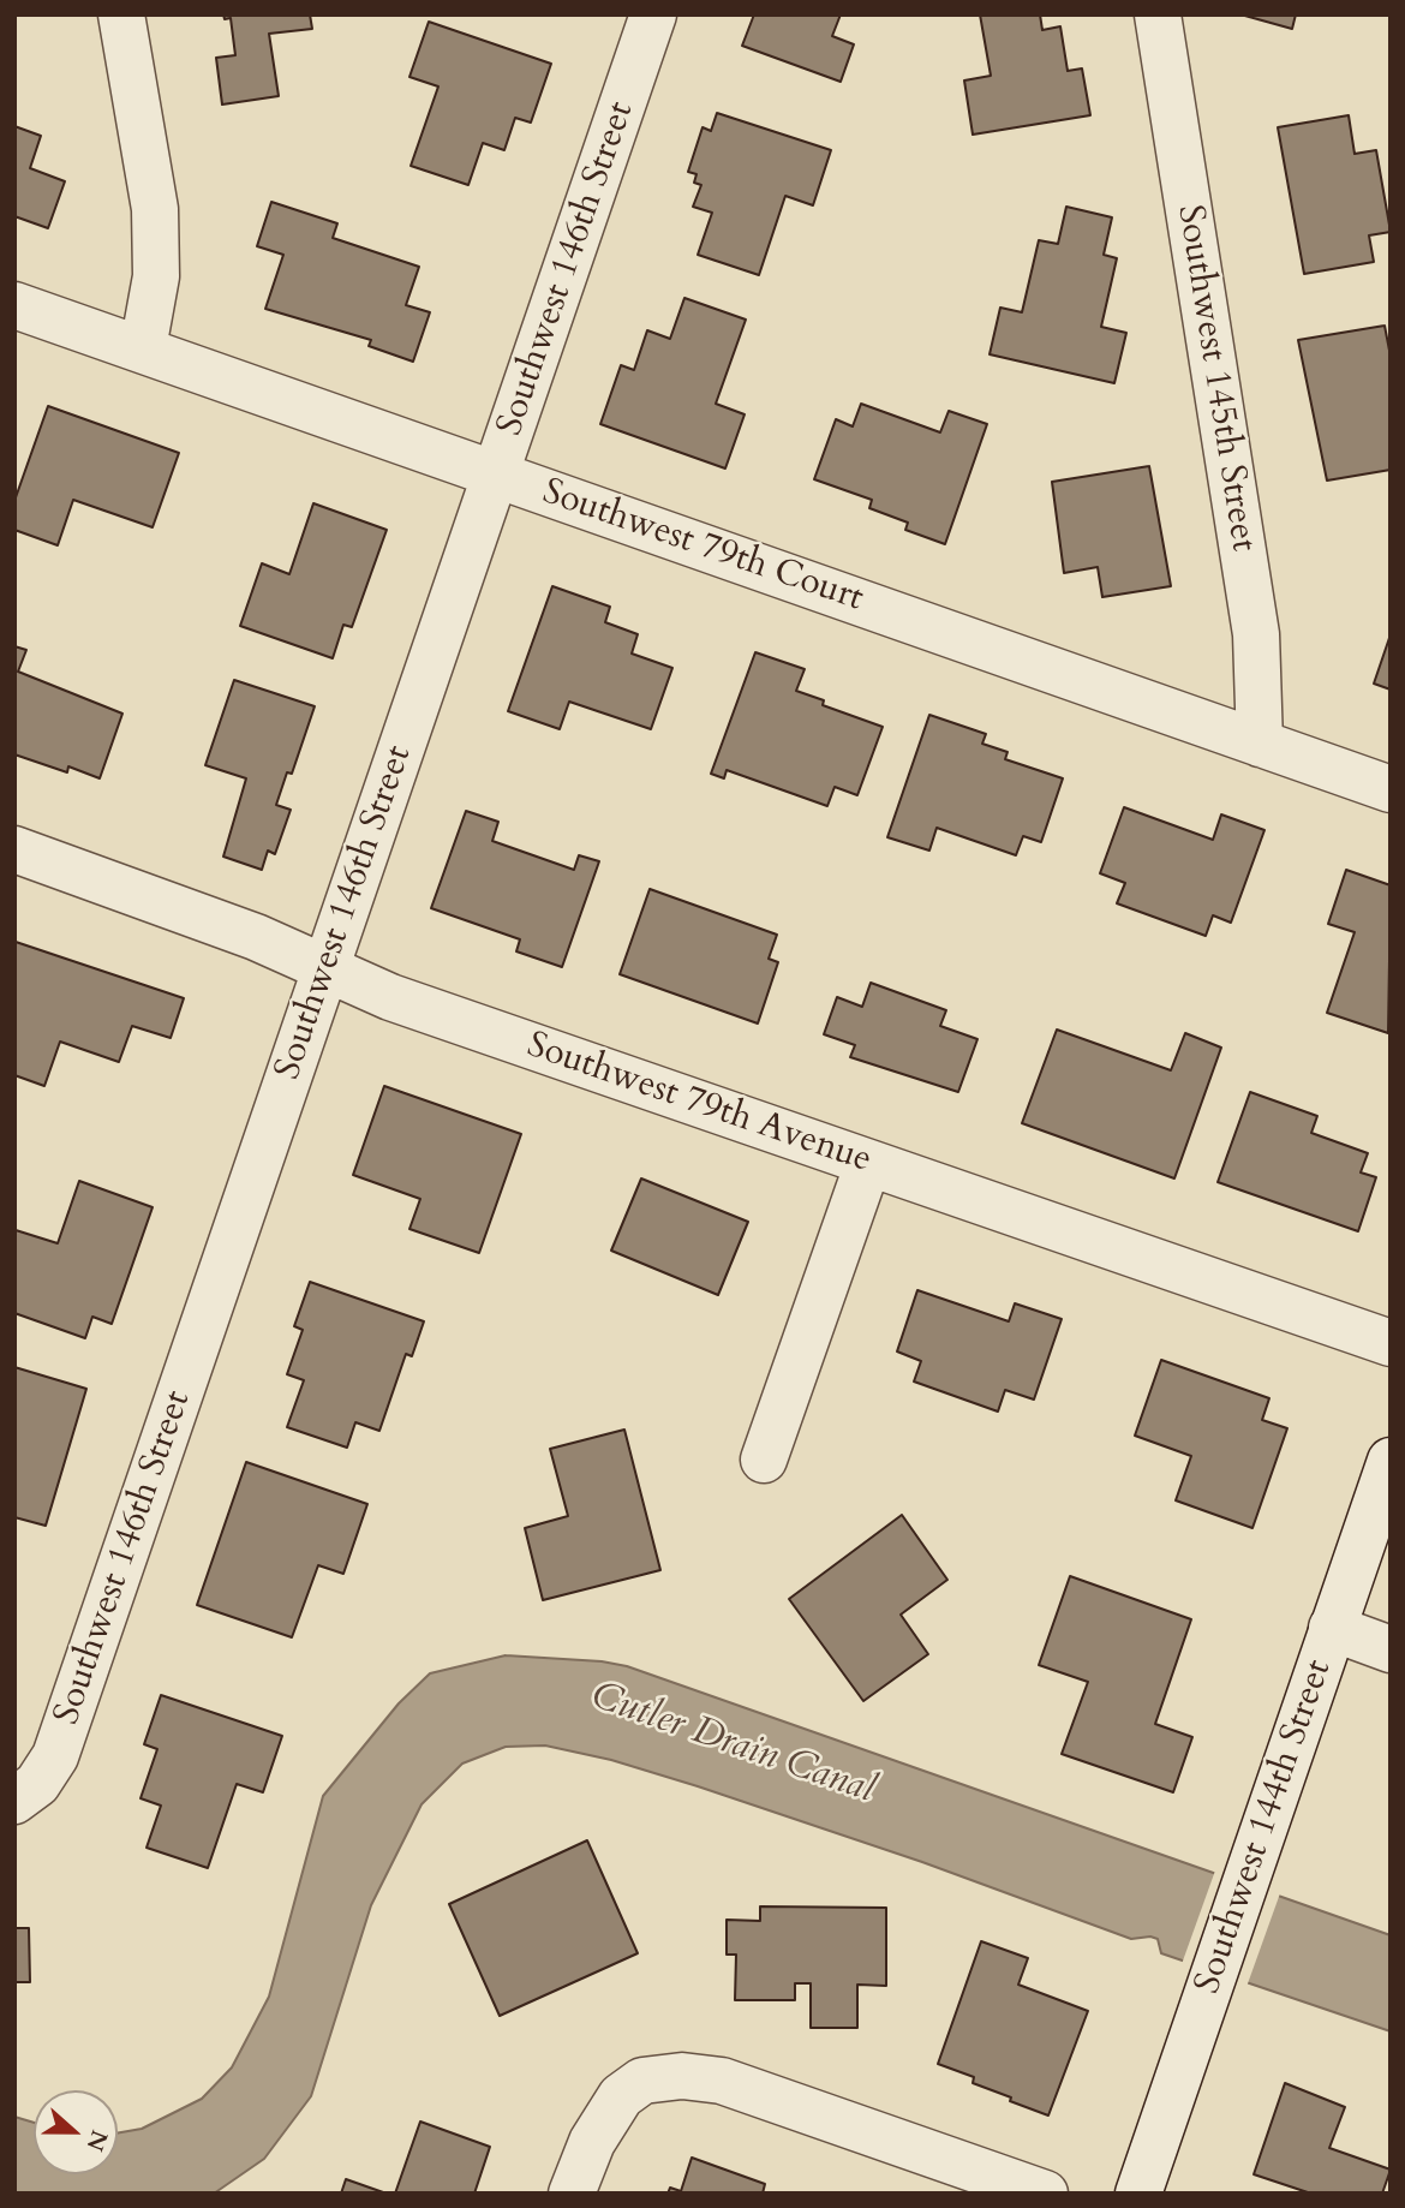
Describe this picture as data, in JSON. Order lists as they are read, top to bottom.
{
  "streets": {
    "street": [
      "Southwest 146th Street",
      "Southwest 145th Street",
      "Southwest 79th Court",
      "Southwest 79th Avenue",
      "Southwest 144th Street"
    ]
  },
  "crossings": [
    ["Southwest 146th Street", "Southwest 79th Court"],
    ["Southwest 146th Street", "Southwest 79th Avenue"],
    ["Southwest 145th Street", "Southwest 79th Court"]
  ],
  "water": ["Cutler Drain Canal"],
  "north": "right"
}
